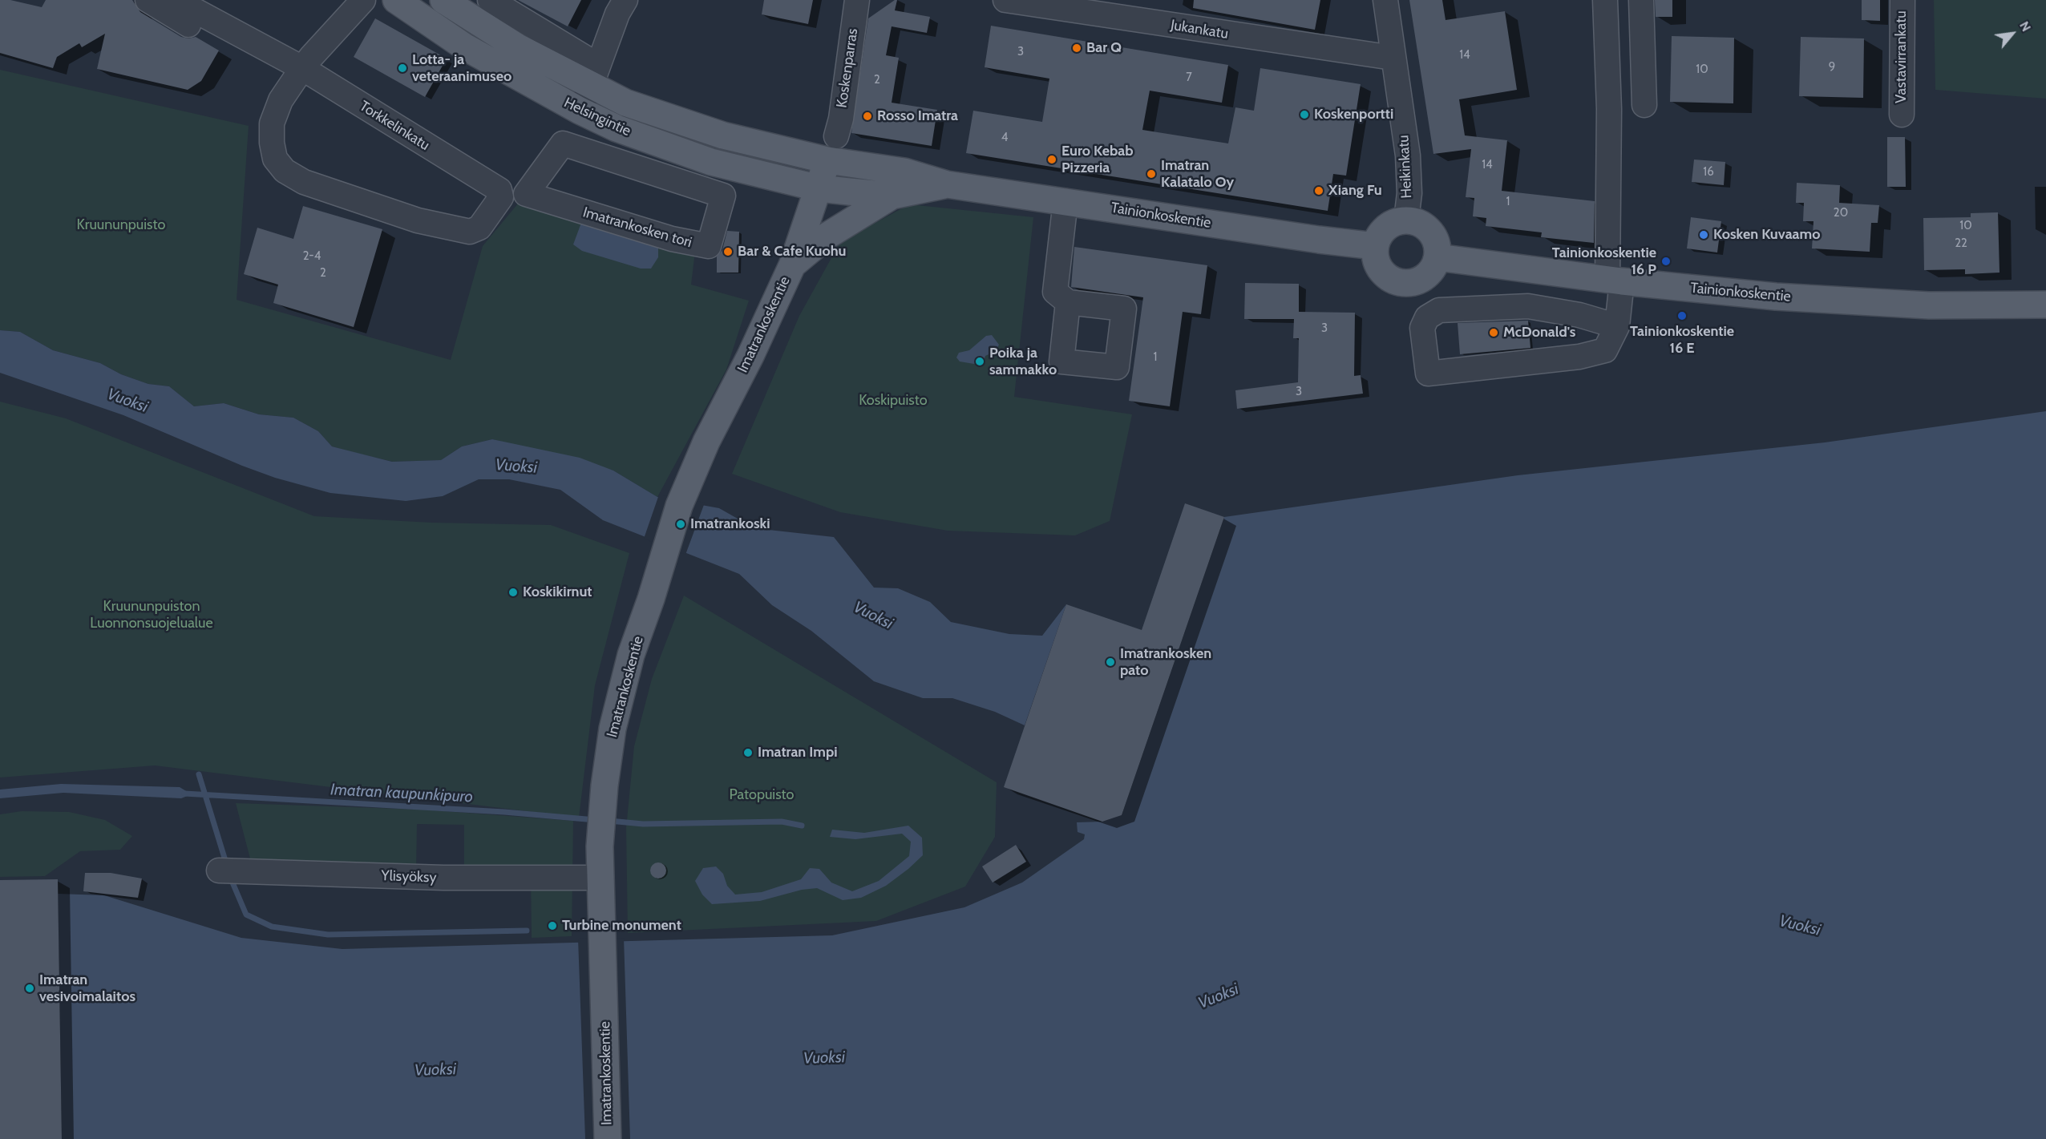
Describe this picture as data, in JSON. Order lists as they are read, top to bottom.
{
  "streets": {
    "main road": ["Helsingintie", "Tainionkoskentie", "Imatrankoskentie"],
    "street": [
      "Jukankatu",
      "Vastavirrankatu",
      "Koskenparras",
      "Torkkelinkatu",
      "Heikinkatu",
      "Imatrankosken tori",
      "Ylisyöksy"
    ]
  },
  "crossings": [
    ["Jukankatu", "Heikinkatu"],
    ["Koskenparras", "Helsingintie"],
    ["Koskenparras", "Tainionkoskentie"],
    ["Koskenparras", "Imatrankoskentie"],
    ["Helsingintie", "Tainionkoskentie"],
    ["Helsingintie", "Imatrankoskentie"],
    ["Heikinkatu", "Tainionkoskentie"],
    ["Tainionkoskentie", "Imatrankoskentie"],
    ["Imatrankoskentie", "Ylisyöksy"]
  ],
  "water": ["Vuoksi", "Imatran kaupunkipuro"],
  "parks": [
    "Kruununpuisto",
    "Koskipuisto",
    "Kruununpuiston Luonnonsuojelualue",
    "Patopuisto"
  ],
  "places": [
    "Bar Q",
    "Lotta- ja veteraanimuseo",
    "Koskenportti",
    "Rosso Imatra",
    "Euro Kebab Pizzeria",
    "Imatran Kalatalo Oy",
    "Xiang Fu",
    "Kosken Kuvaamo",
    "Bar & Cafe Kuohu",
    "Tainionkoskentie 16 P",
    "Tainionkoskentie 16 E",
    "McDonald's",
    "Poika ja sammakko",
    "Imatrankoski",
    "Koskikirnut",
    "Imatrankosken pato",
    "Imatran Impi",
    "Turbine monument",
    "Imatran vesivoimalaitos"
  ],
  "house_numbers": [
    "3",
    "14",
    "9",
    "10",
    "7",
    "2",
    "4",
    "14",
    "16",
    "1",
    "20",
    "10",
    "22",
    "2-4",
    "2",
    "3",
    "1",
    "3"
  ],
  "north": "top right"
}
